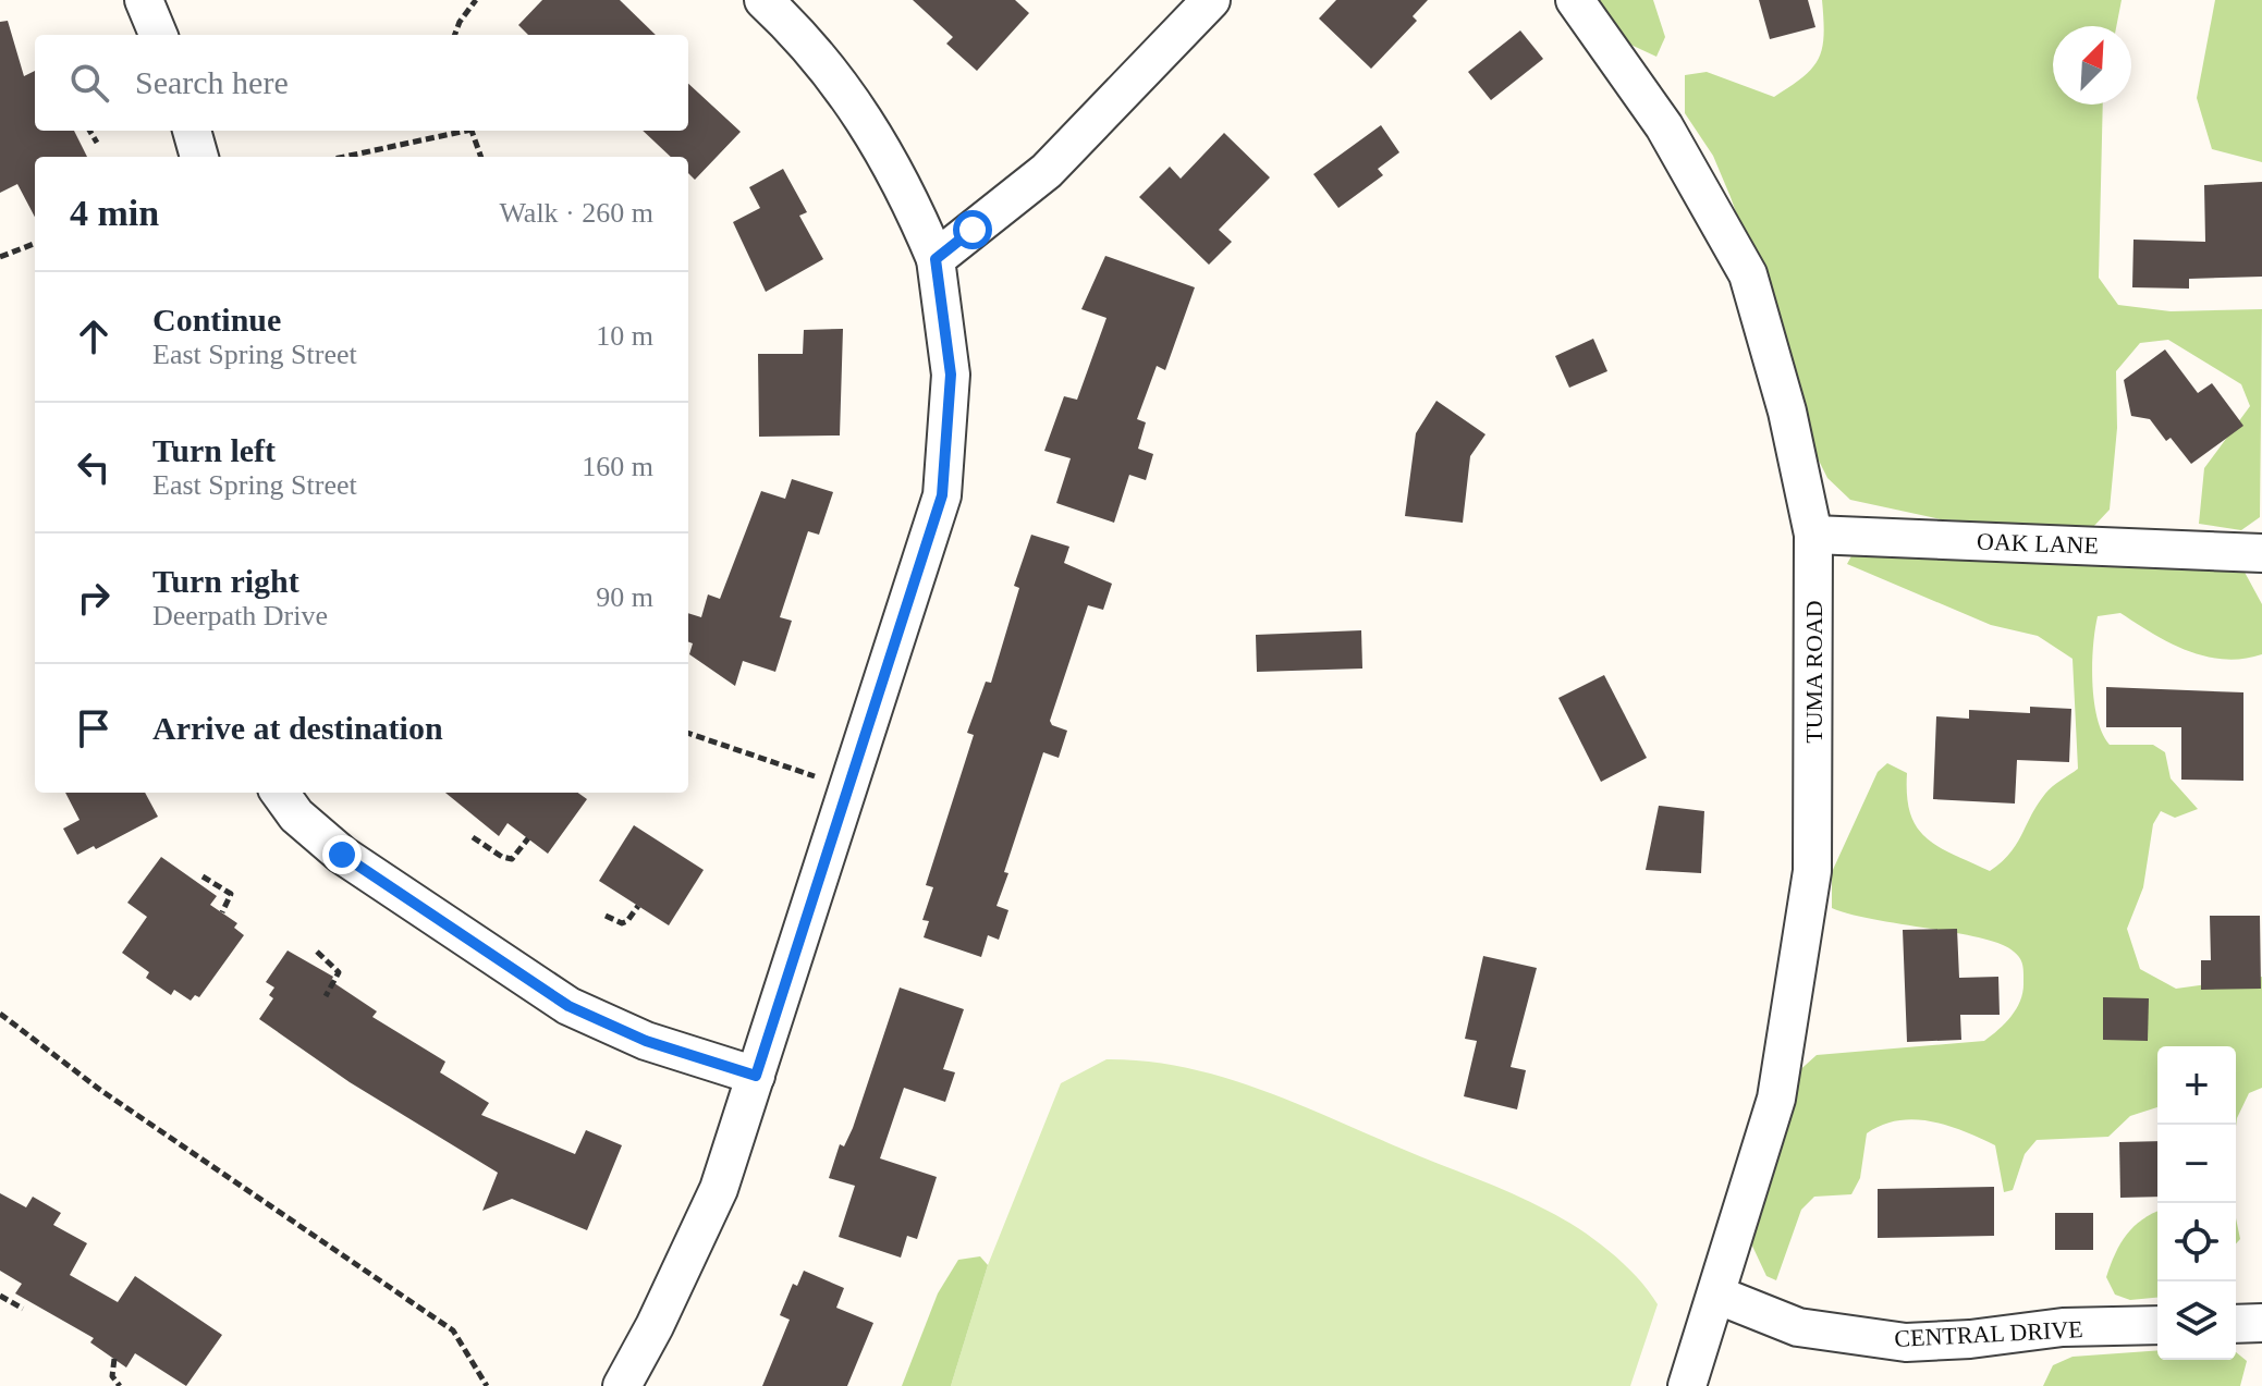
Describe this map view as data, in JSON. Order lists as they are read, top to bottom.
{
  "streets": {
    "street": ["OAK LANE", "TUMA ROAD", "CENTRAL DRIVE"]
  },
  "crossings": [
    ["OAK LANE", "TUMA ROAD"],
    ["TUMA ROAD", "CENTRAL DRIVE"]
  ],
  "north": "top right",
  "page": {
    "search": "Search here",
    "heading": ["4 min", "Walk · 260 m"],
    "list": [
      ["Continue", "East Spring Street", "10 m"],
      ["Turn left", "East Spring Street", "160 m"],
      ["Turn right", "Deerpath Drive", "90 m"],
      "Arrive at destination"
    ],
    "map_buttons": ["+", "−"]
  }
}
